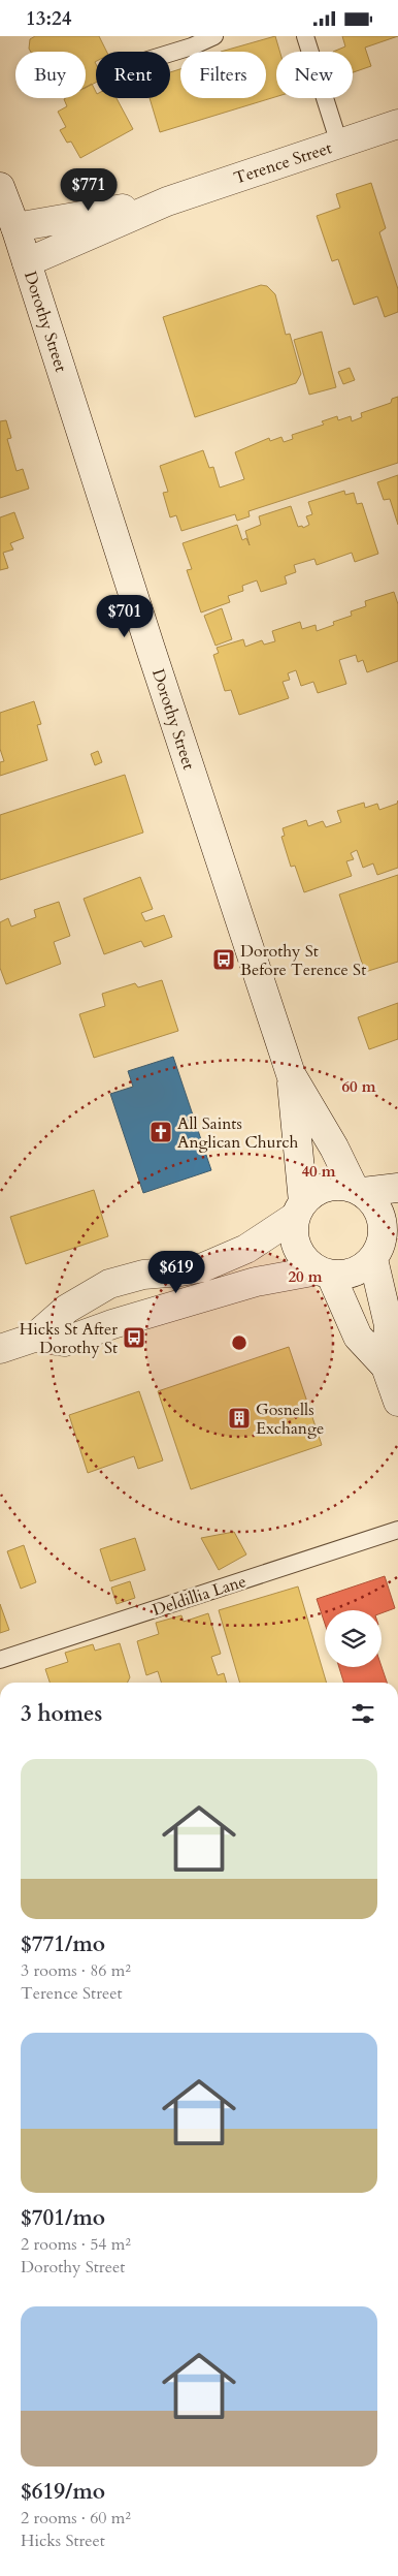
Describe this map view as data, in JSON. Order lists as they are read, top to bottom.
{
  "streets": {
    "main road": ["Terence Street", "Dorothy Street"],
    "lane": ["Deldillia Lane"]
  },
  "crossings": [
    ["Terence Street", "Dorothy Street"]
  ],
  "places": {
    "bus stop": ["Dorothy St Before Terence St", "Hicks St After Dorothy St"],
    "church": ["All Saints Anglican Church"],
    "building": ["Gosnells Exchange"]
  },
  "page": {
    "status": "13:24",
    "chip": [
      "Buy",
      "Rent",
      "Filters",
      "New"
    ],
    "price": ["$771", "$701", "$619"],
    "heading": "3 homes",
    "list": [
      {
        "name": "$771/mo",
        "note": "3 rooms · 86 m² · Terence Street"
      },
      {
        "name": "$701/mo",
        "note": "2 rooms · 54 m² · Dorothy Street"
      },
      {
        "name": "$619/mo",
        "note": "2 rooms · 60 m² · Hicks Street"
      }
    ]
  },
  "rings": ["60 m", "40 m", "20 m"]
}
